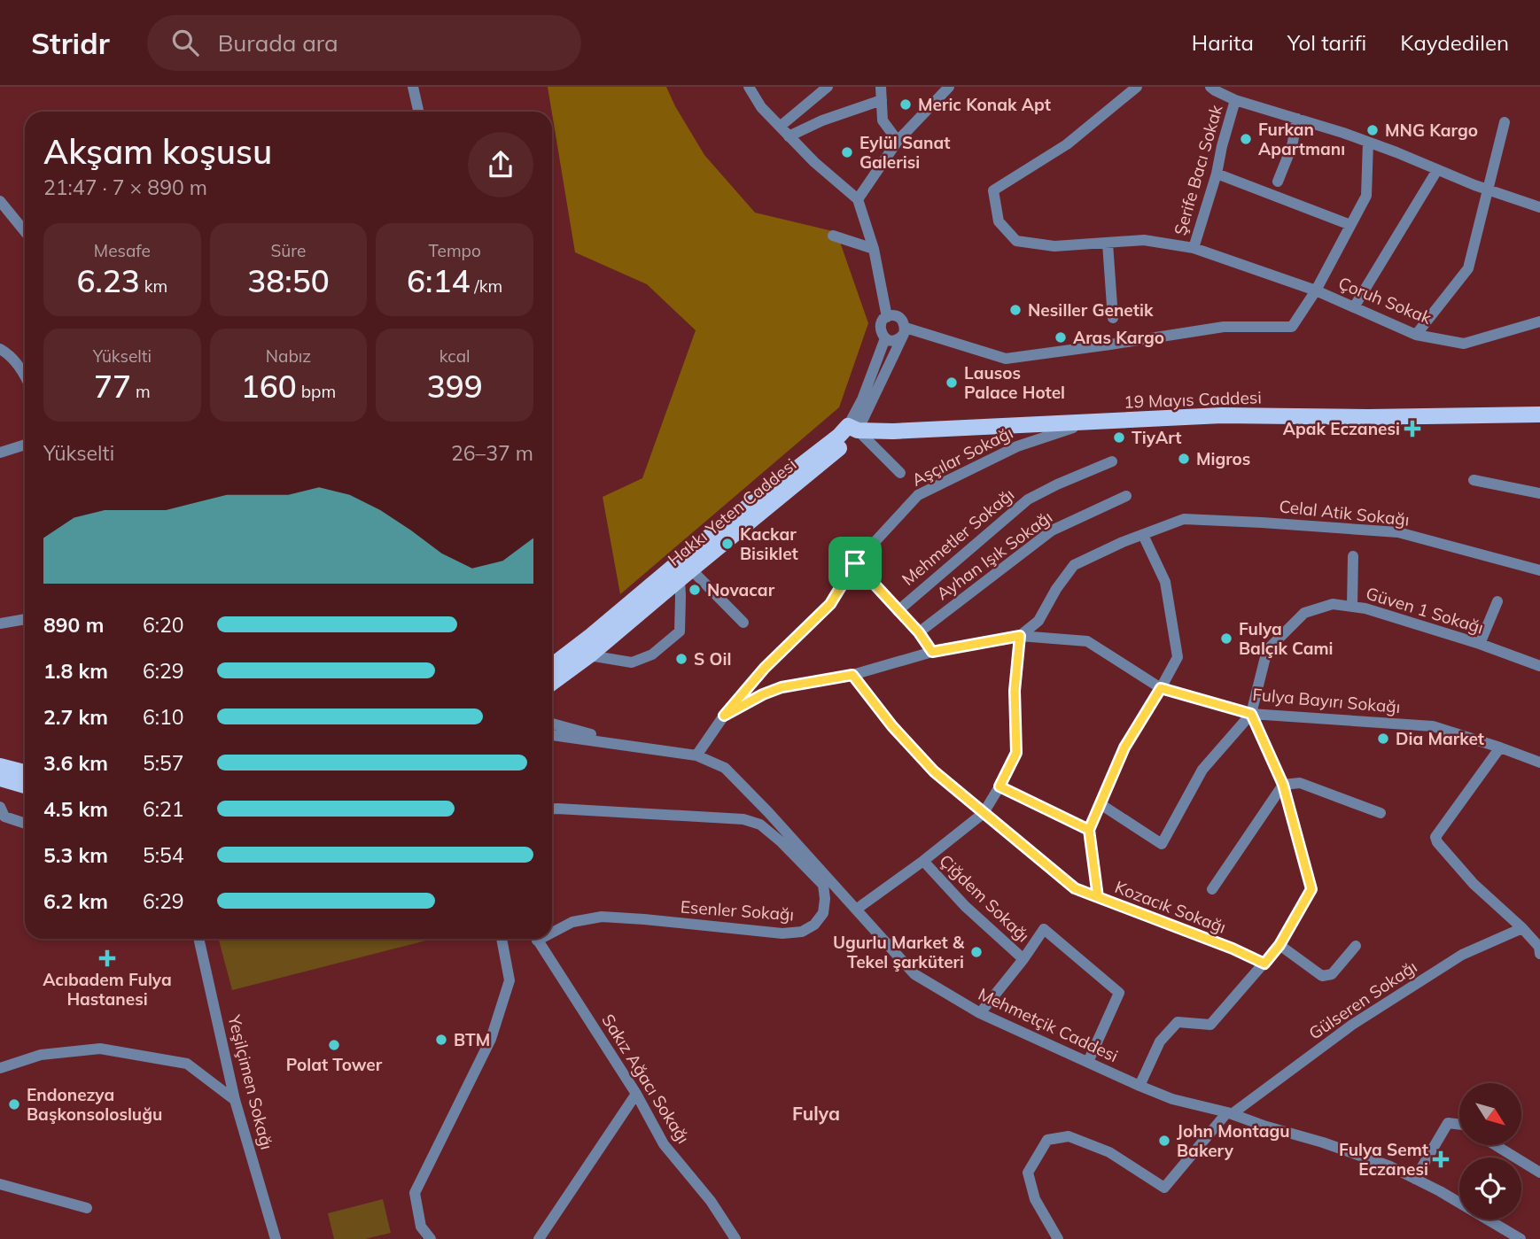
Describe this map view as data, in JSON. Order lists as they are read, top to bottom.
{
  "streets": {
    "main road": ["19 Mayıs Caddesi", "Hakkı Yeten Caddesi"],
    "street": [
      "Şerife Bacı Sokak",
      "Çoruh Sokak",
      "Aşçılar Sokağı",
      "Celal Atik Sokağı",
      "Mehmetler Sokağı",
      "Ayhan Işık Sokağı",
      "Güven 1 Sokağı",
      "Fulya Bayırı Sokağı",
      "Çiğdem Sokağı",
      "Kozacık Sokağı",
      "Esenler Sokağı",
      "Gülseren Sokağı",
      "Mehmetçik Caddesi",
      "Sakız Ağacı Sokağı",
      "Yeşilçimen Sokağı"
    ]
  },
  "crossings": [
    ["Çoruh Sokak", "Hakkı Yeten Caddesi"],
    ["19 Mayıs Caddesi", "Aşçılar Sokağı"],
    ["19 Mayıs Caddesi", "Hakkı Yeten Caddesi"],
    ["Aşçılar Sokağı", "Fulya Bayırı Sokağı"],
    ["Aşçılar Sokağı", "Mehmetçik Caddesi"],
    ["Celal Atik Sokağı", "Fulya Bayırı Sokağı"],
    ["Güven 1 Sokağı", "Fulya Bayırı Sokağı"],
    ["Fulya Bayırı Sokağı", "Kozacık Sokağı"],
    ["Gülseren Sokağı", "Mehmetçik Caddesi"]
  ],
  "districts": ["Fulya"],
  "places": {
    "other": [
      "Meric Konak Apt",
      "MNG Kargo",
      "Furkan Apartmanı",
      "Eylül Sanat Galerisi",
      "Nesiller Genetik",
      "Aras Kargo",
      "Lausos Palace Hotel",
      "TiyArt",
      "Migros",
      "Kackar Bisiklet",
      "Novacar",
      "Fulya Balçık Cami",
      "S Oil",
      "Dia Market",
      "Ugurlu Market & Tekel şarküteri",
      "BTM",
      "Polat Tower",
      "Endonezya Başkonsolosluğu",
      "John Montagu Bakery"
    ],
    "health": ["Apak Eczanesi", "Acıbadem Fulya Hastanesi", "Fulya Semt Eczanesi"]
  },
  "north": "bottom right",
  "page": {
    "header": "Stridr",
    "search": "Burada ara",
    "nav": ["Harita", "Yol tarifi", "Kaydedilen"],
    "heading": ["Akşam koşusu", "21:47 · 7 × 890 m"],
    "stats": [
      ["Mesafe", "6.23 km"],
      ["Süre", "38:50"],
      ["Tempo", "6:14 /km"],
      ["Yükselti", "77 m"],
      ["Nabız", "160 bpm"],
      ["kcal", "399"]
    ],
    "chart": ["Yükselti", "26–37 m"],
    "list": [
      {
        "name": "890 m",
        "note": "6:20"
      },
      {
        "name": "1.8 km",
        "note": "6:29"
      },
      {
        "name": "2.7 km",
        "note": "6:10"
      },
      {
        "name": "3.6 km",
        "note": "5:57"
      },
      {
        "name": "4.5 km",
        "note": "6:21"
      },
      {
        "name": "5.3 km",
        "note": "5:54"
      },
      {
        "name": "6.2 km",
        "note": "6:29"
      }
    ]
  }
}
